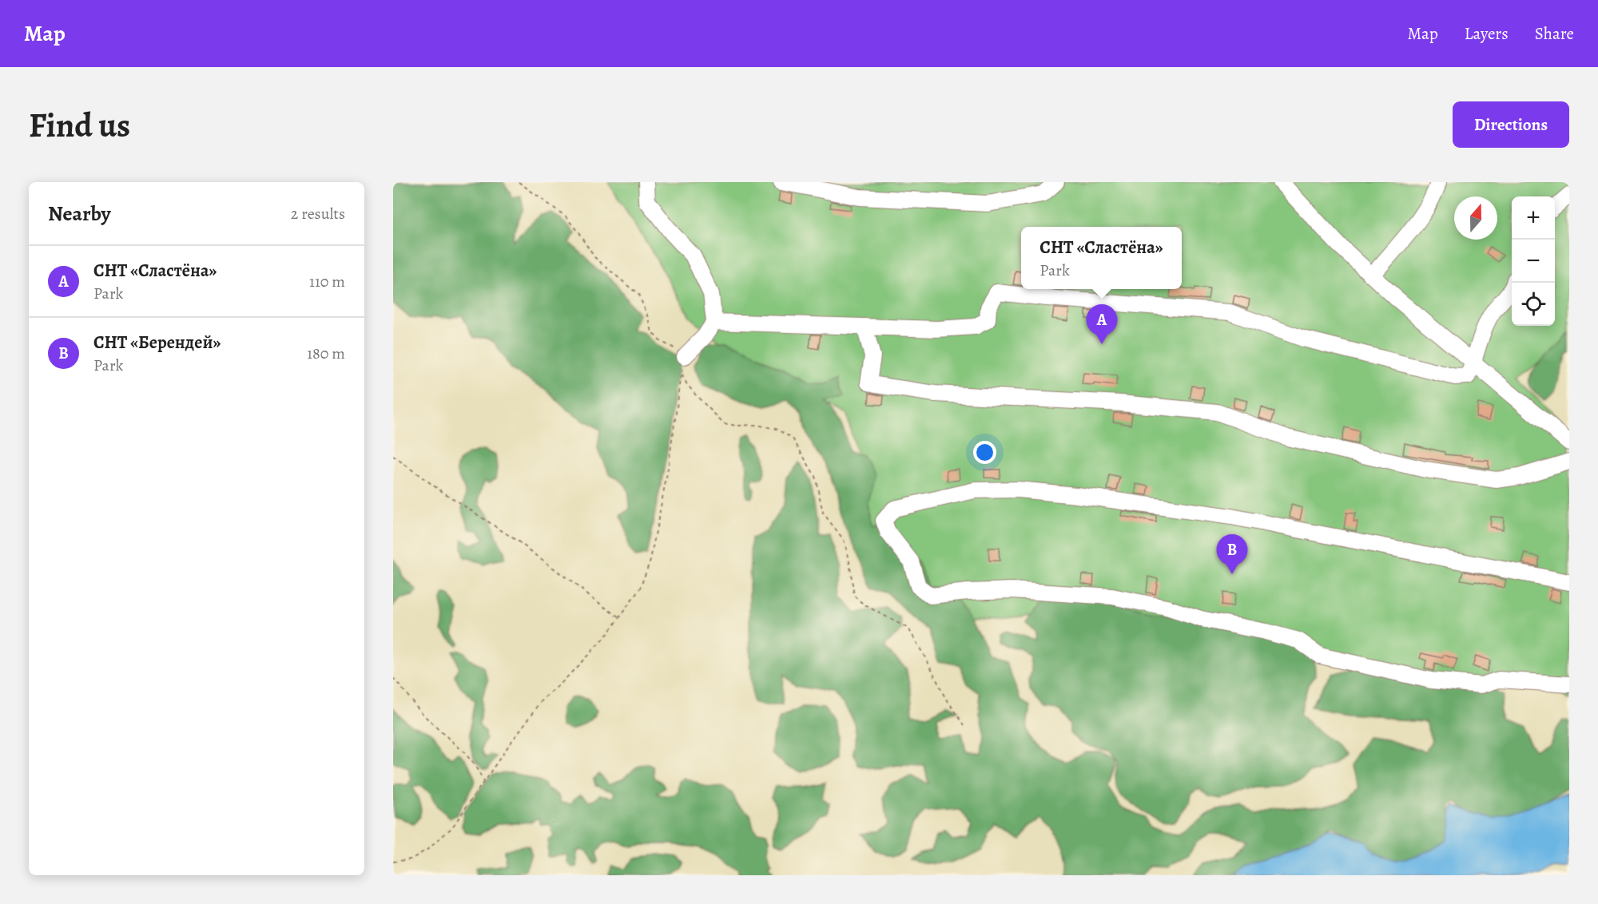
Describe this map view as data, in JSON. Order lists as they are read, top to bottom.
{
  "north": "top",
  "page": {
    "header": "Map",
    "nav": ["Map", "Layers", "Share"],
    "buttons": "Directions",
    "title": "Find us",
    "heading": ["Nearby", "2 results"],
    "map_buttons": ["+", "−"],
    "popup": ["СНТ «Сластёна»", "Park"],
    "list": [
      {
        "mark": "A",
        "name": "СНТ «Сластёна»",
        "note": "Park",
        "value": "110 m"
      },
      {
        "mark": "B",
        "name": "СНТ «Берендей»",
        "note": "Park",
        "value": "180 m"
      }
    ],
    "pins": ["A", "B"]
  }
}
